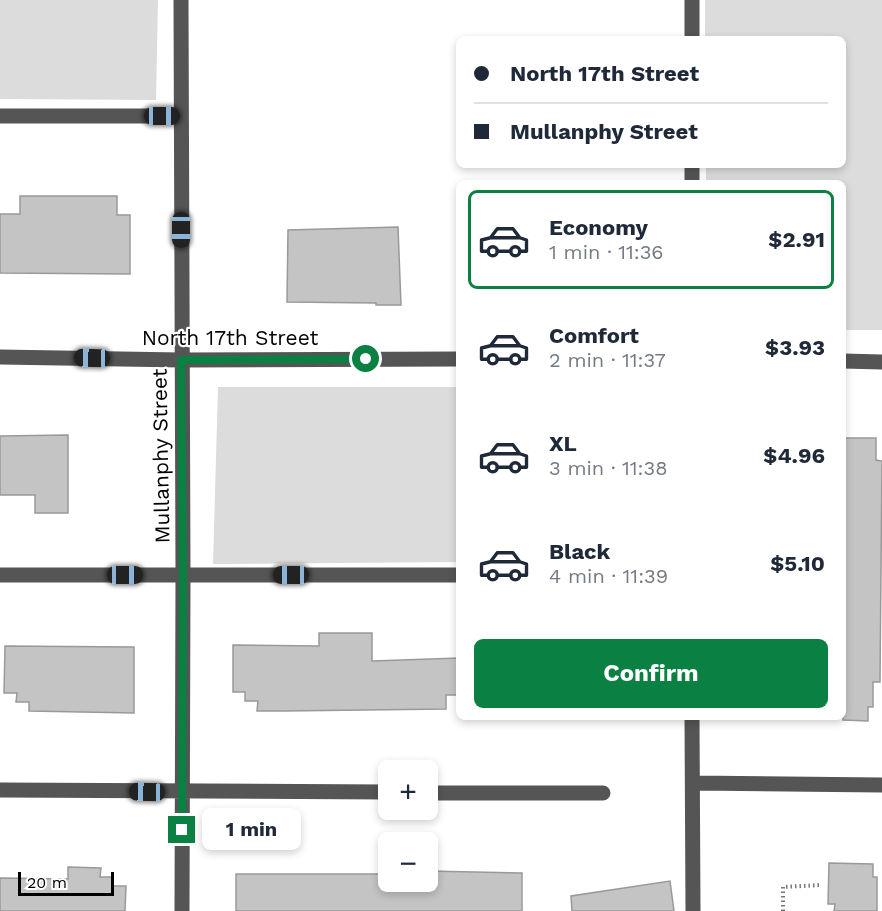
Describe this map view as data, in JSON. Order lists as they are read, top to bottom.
{
  "streets": {
    "street": ["North 17th Street", "Mullanphy Street"]
  },
  "crossings": [
    ["North 17th Street", "Mullanphy Street"]
  ],
  "scale_bar": "20 m",
  "page": {
    "banner": ["North 17th Street", "Mullanphy Street"],
    "list": [
      {
        "name": "Economy",
        "note": "1 min · 11:36",
        "value": "$2.91"
      },
      {
        "name": "Comfort",
        "note": "2 min · 11:37",
        "value": "$3.93"
      },
      {
        "name": "XL",
        "note": "3 min · 11:38",
        "value": "$4.96"
      },
      {
        "name": "Black",
        "note": "4 min · 11:39",
        "value": "$5.10"
      }
    ],
    "buttons": "Confirm",
    "map_buttons": ["+", "−"],
    "bubble": "1 min",
    "scale": "20 m"
  }
}
